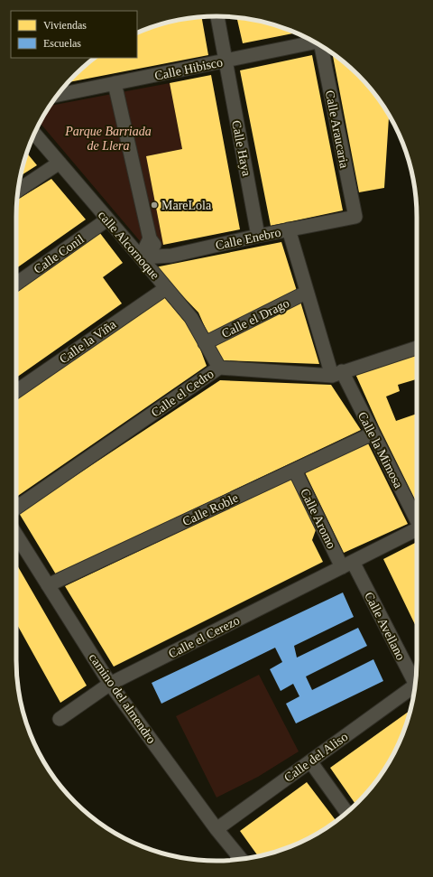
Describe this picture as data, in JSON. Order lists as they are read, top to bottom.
{
  "streets": {
    "street": [
      "Calle Hibisco",
      "Calle Araucaria",
      "Calle Haya",
      "Calle Enebro",
      "calle Alcornoque",
      "Calle Conil",
      "Calle el Drago",
      "Calle la Viña",
      "Calle el Cedro",
      "Calle la Mimosa",
      "Calle Roble",
      "Calle Aromo",
      "Calle Avellano",
      "Calle el Cerezo",
      "camino del almendro",
      "Calle del Aliso"
    ]
  },
  "crossings": [
    ["Calle Hibisco", "Calle Haya"],
    ["Calle Araucaria", "Calle Enebro"],
    ["Calle Haya", "Calle Enebro"],
    ["Calle Enebro", "calle Alcornoque"],
    ["Calle Enebro", "Calle la Mimosa"],
    ["calle Alcornoque", "Calle Conil"],
    ["calle Alcornoque", "Calle el Drago"],
    ["calle Alcornoque", "Calle la Viña"],
    ["calle Alcornoque", "Calle el Cedro"],
    ["Calle el Drago", "Calle la Mimosa"],
    ["Calle el Cedro", "Calle la Mimosa"],
    ["Calle la Mimosa", "Calle Roble"],
    ["Calle Roble", "Calle Aromo"],
    ["Calle Roble", "camino del almendro"],
    ["Calle Aromo", "Calle Avellano"],
    ["Calle Aromo", "Calle el Cerezo"],
    ["Calle Avellano", "Calle el Cerezo"],
    ["Calle el Cerezo", "camino del almendro"],
    ["camino del almendro", "Calle del Aliso"]
  ],
  "parks": ["Parque Barriada de Llera"],
  "places": ["MareLola"],
  "legend": ["Viviendas", "Escuelas"]
}
